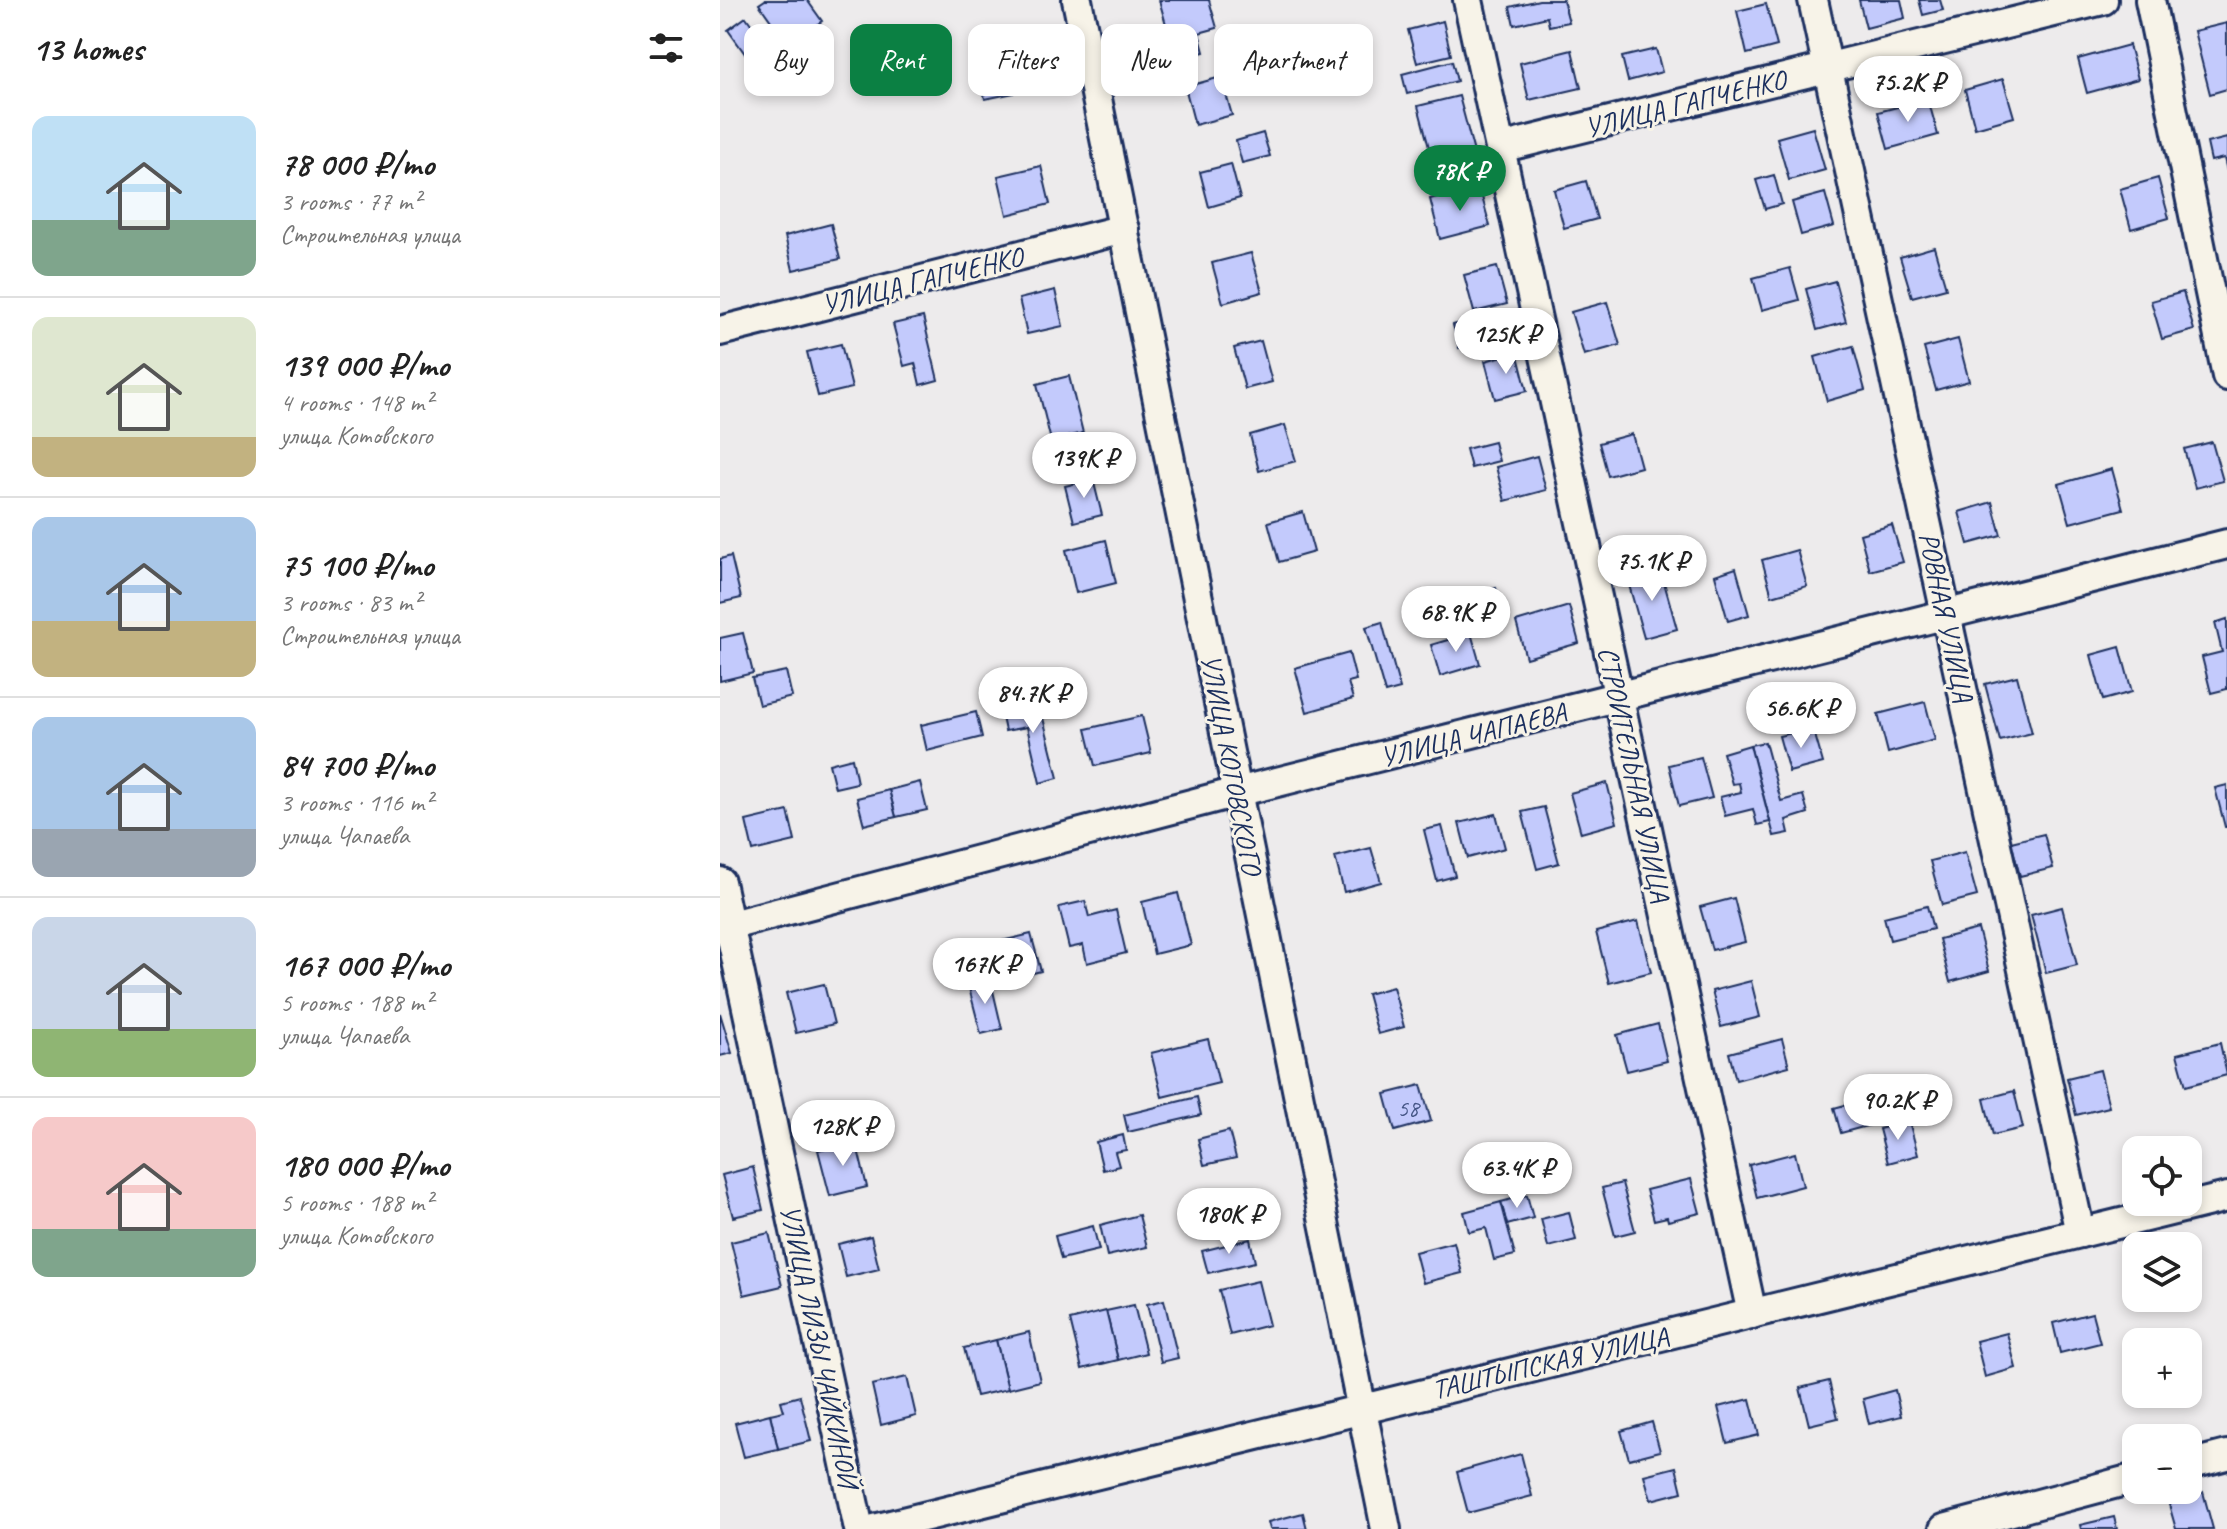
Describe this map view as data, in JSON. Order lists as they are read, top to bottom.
{
  "streets": {
    "street": [
      "УЛИЦА ГАПЧЕНКО",
      "РОВНАЯ УЛИЦА",
      "УЛИЦА ЧАПАЕВА",
      "УЛИЦА КОТОВСКОГО",
      "СТРОИТЕЛЬНАЯ УЛИЦА",
      "УЛИЦА ЛИЗЫ ЧАЙКИНОЙ",
      "ТАШТЫПСКАЯ УЛИЦА"
    ]
  },
  "crossings": [
    ["УЛИЦА ГАПЧЕНКО", "РОВНАЯ УЛИЦА"],
    ["УЛИЦА ГАПЧЕНКО", "УЛИЦА КОТОВСКОГО"],
    ["УЛИЦА ГАПЧЕНКО", "СТРОИТЕЛЬНАЯ УЛИЦА"],
    ["РОВНАЯ УЛИЦА", "УЛИЦА ЧАПАЕВА"],
    ["РОВНАЯ УЛИЦА", "ТАШТЫПСКАЯ УЛИЦА"],
    ["УЛИЦА ЧАПАЕВА", "УЛИЦА КОТОВСКОГО"],
    ["УЛИЦА ЧАПАЕВА", "СТРОИТЕЛЬНАЯ УЛИЦА"],
    ["УЛИЦА ЧАПАЕВА", "УЛИЦА ЛИЗЫ ЧАЙКИНОЙ"],
    ["УЛИЦА КОТОВСКОГО", "ТАШТЫПСКАЯ УЛИЦА"],
    ["СТРОИТЕЛЬНАЯ УЛИЦА", "ТАШТЫПСКАЯ УЛИЦА"]
  ],
  "house_numbers": ["58"],
  "page": {
    "heading": "13 homes",
    "chip": [
      "Buy",
      "Rent",
      "Filters",
      "New",
      "Apartment"
    ],
    "price": [
      "75.2K ₽",
      "78K ₽",
      "125K ₽",
      "139K ₽",
      "75.1K ₽",
      "68.9K ₽",
      "84.7K ₽",
      "56.6K ₽",
      "167K ₽",
      "90.2K ₽",
      "128K ₽",
      "63.4K ₽",
      "180K ₽"
    ],
    "list": [
      {
        "name": "78 000 ₽/mo",
        "note": "3 rooms · 77 m² · Строительная улица"
      },
      {
        "name": "139 000 ₽/mo",
        "note": "4 rooms · 148 m² · улица Котовского"
      },
      {
        "name": "75 100 ₽/mo",
        "note": "3 rooms · 83 m² · Строительная улица"
      },
      {
        "name": "84 700 ₽/mo",
        "note": "3 rooms · 116 m² · улица Чапаева"
      },
      {
        "name": "167 000 ₽/mo",
        "note": "5 rooms · 188 m² · улица Чапаева"
      },
      {
        "name": "180 000 ₽/mo",
        "note": "5 rooms · 188 m² · улица Котовского"
      }
    ],
    "map_buttons": ["+", "−"]
  }
}
